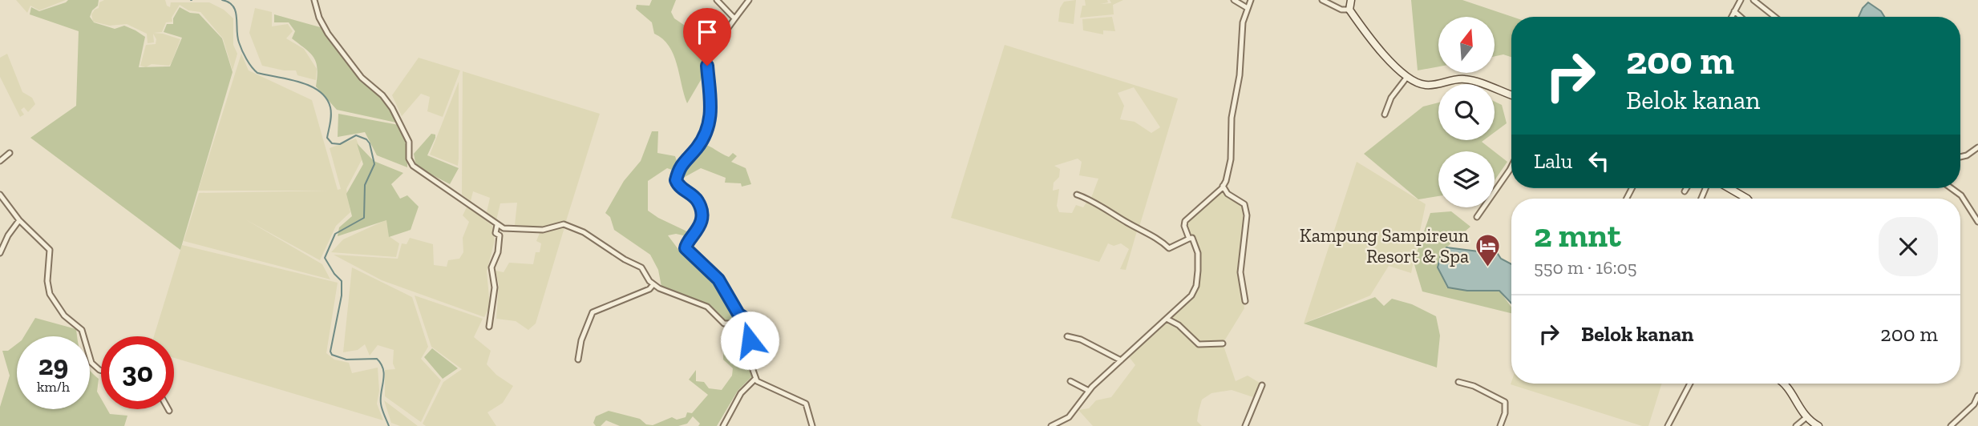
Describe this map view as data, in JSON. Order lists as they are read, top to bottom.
{
  "places": {
    "hotel": ["Kampung Sampireun Resort & Spa"]
  },
  "north": "top",
  "page": {
    "turn": ["200 m", "Belok kanan"],
    "then": "Lalu",
    "heading": ["2 mnt", "550 m · 16:05"],
    "list": [
      {
        "name": "Belok kanan",
        "value": "200 m"
      }
    ],
    "speed": "29 km/h",
    "limit": "30"
  }
}
